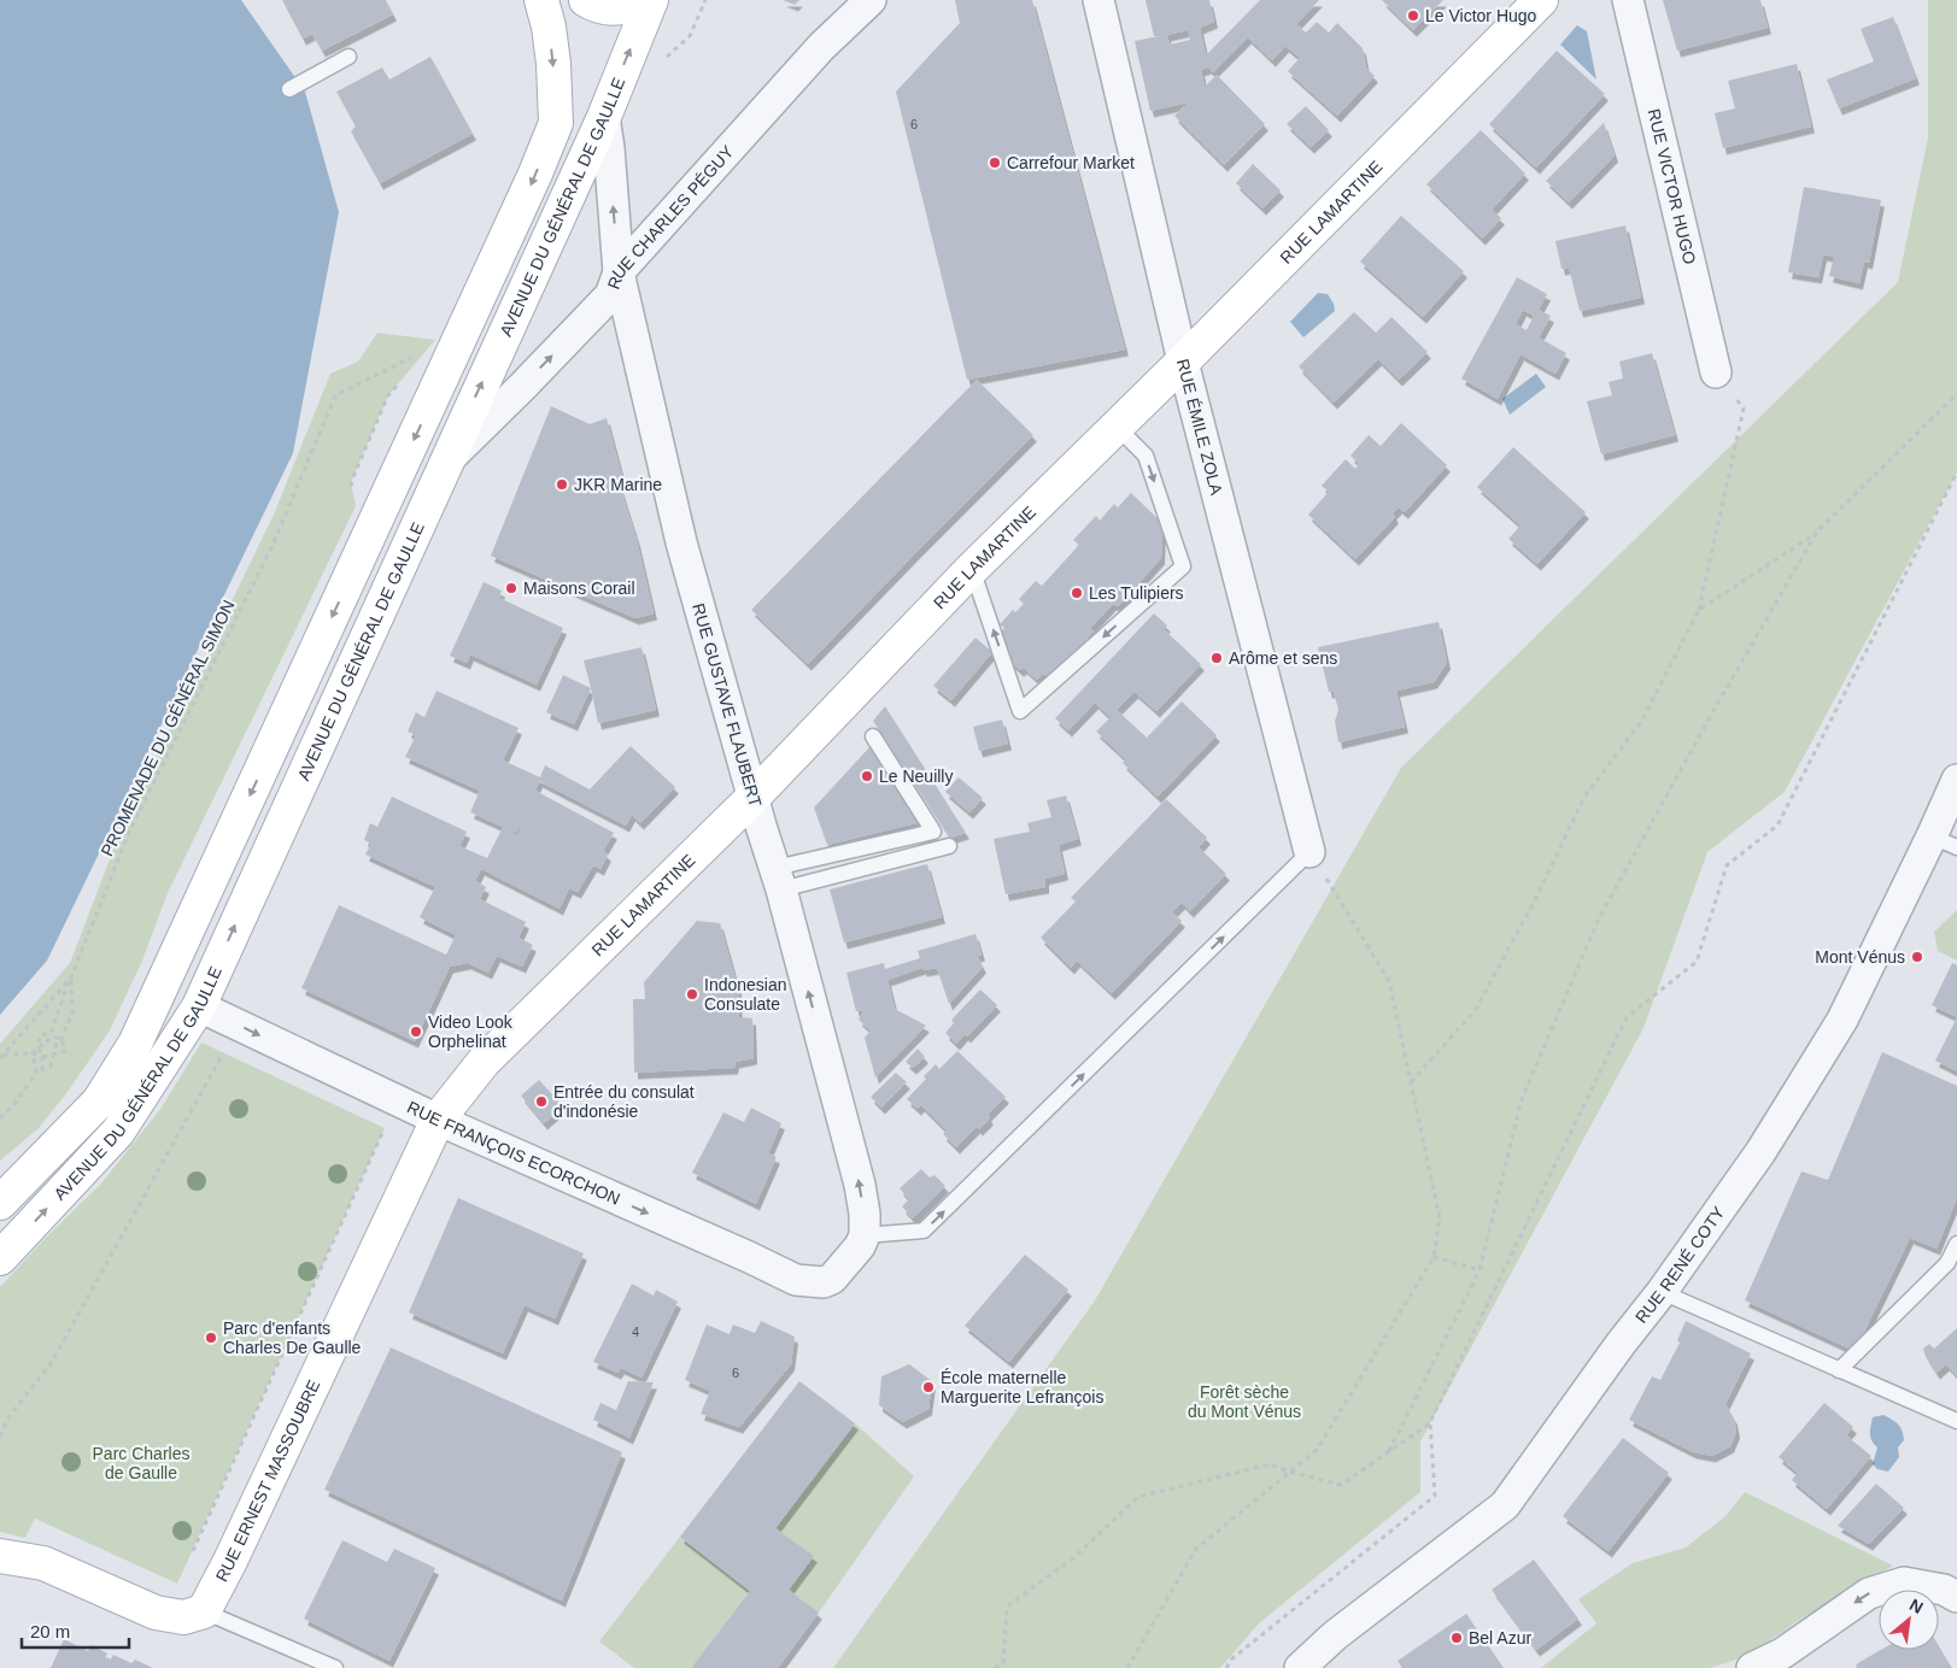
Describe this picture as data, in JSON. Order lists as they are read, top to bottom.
{
  "streets": {
    "main road": ["AVENUE DU GÉNÉRAL DE GAULLE", "RUE LAMARTINE", "RUE ERNEST MASSOUBRE"],
    "street": [
      "RUE VICTOR HUGO",
      "RUE CHARLES PÉGUY",
      "RUE ÉMILE ZOLA",
      "RUE GUSTAVE FLAUBERT",
      "RUE FRANÇOIS ECORCHON",
      "RUE RENÉ COTY"
    ],
    "path": ["PROMENADE DU GÉNÉRAL SIMON"]
  },
  "crossings": [
    ["AVENUE DU GÉNÉRAL DE GAULLE", "RUE CHARLES PÉGUY"],
    ["AVENUE DU GÉNÉRAL DE GAULLE", "RUE GUSTAVE FLAUBERT"],
    ["AVENUE DU GÉNÉRAL DE GAULLE", "RUE FRANÇOIS ECORCHON"],
    ["RUE LAMARTINE", "RUE ÉMILE ZOLA"],
    ["RUE LAMARTINE", "RUE GUSTAVE FLAUBERT"],
    ["RUE LAMARTINE", "RUE FRANÇOIS ECORCHON"],
    ["RUE LAMARTINE", "RUE ERNEST MASSOUBRE"],
    ["RUE CHARLES PÉGUY", "RUE GUSTAVE FLAUBERT"],
    ["RUE GUSTAVE FLAUBERT", "RUE FRANÇOIS ECORCHON"],
    ["RUE FRANÇOIS ECORCHON", "RUE ERNEST MASSOUBRE"]
  ],
  "one_way": ["RUE CHARLES PÉGUY", "RUE GUSTAVE FLAUBERT", "RUE FRANÇOIS ECORCHON"],
  "parks": ["Forêt sèche du Mont Vénus", "Parc Charles de Gaulle"],
  "places": [
    "Le Victor Hugo",
    "Carrefour Market",
    "JKR Marine",
    "Maisons Corail",
    "Les Tulipiers",
    "Arôme et sens",
    "Le Neuilly",
    "Mont Vénus",
    "Indonesian Consulate",
    "Video Look Orphelinat",
    "Entrée du consulat d'indonésie",
    "Parc d'enfants Charles De Gaulle",
    "École maternelle Marguerite Lefrançois",
    "Bel Azur"
  ],
  "house_numbers": ["6", "4", "6"],
  "scale_bar": "20 m",
  "north": "top right"
}
